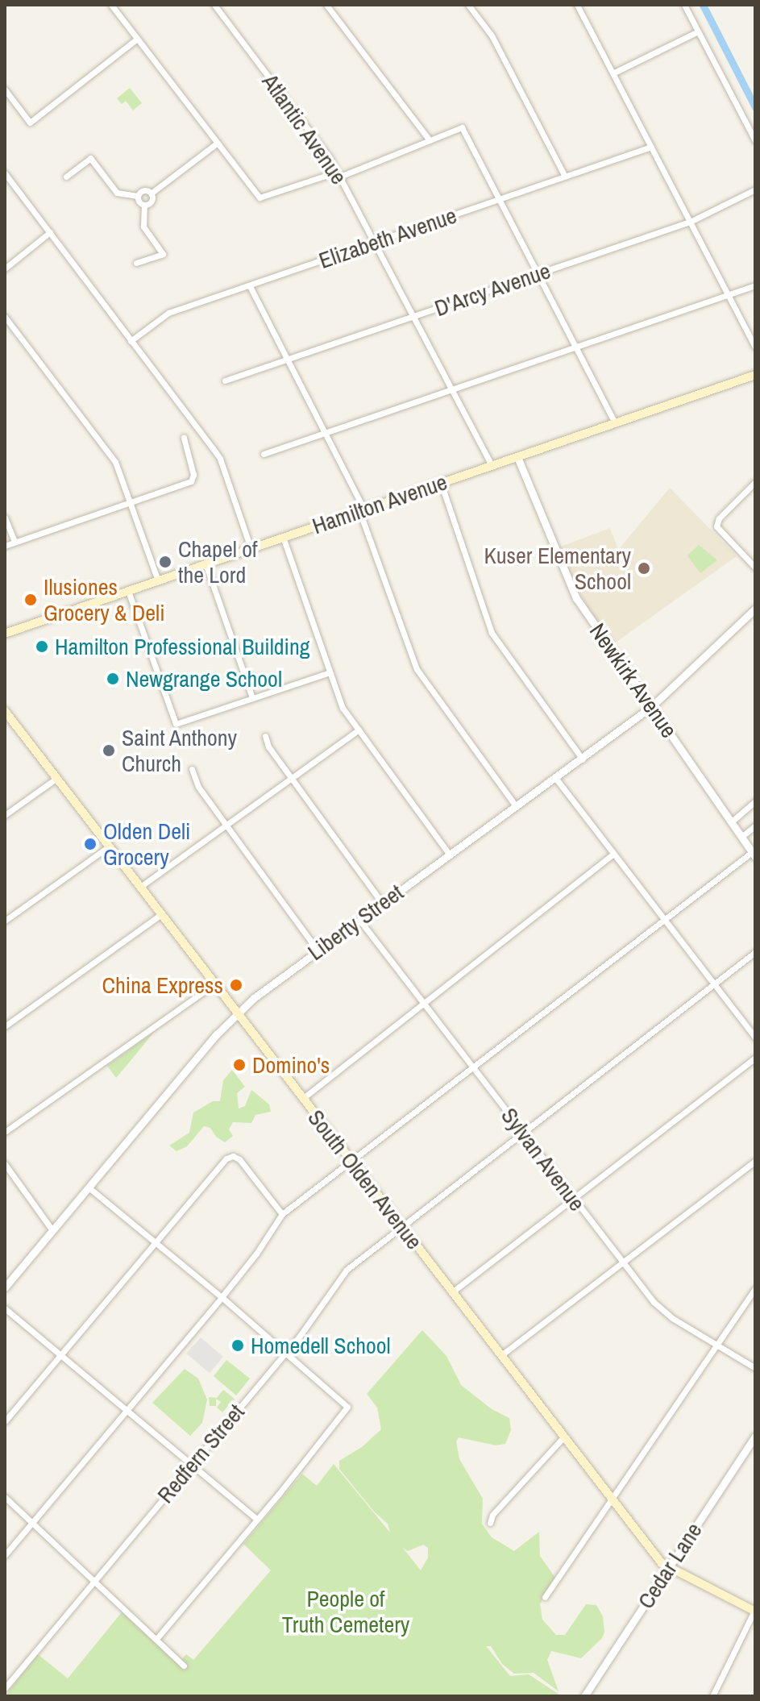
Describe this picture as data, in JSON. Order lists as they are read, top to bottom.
{
  "streets": {
    "main road": ["Hamilton Avenue", "South Olden Avenue"],
    "street": [
      "Atlantic Avenue",
      "Elizabeth Avenue",
      "D'Arcy Avenue",
      "Newkirk Avenue",
      "Liberty Street",
      "Sylvan Avenue",
      "Redfern Street",
      "Cedar Lane"
    ]
  },
  "crossings": [
    ["Atlantic Avenue", "Elizabeth Avenue"],
    ["Atlantic Avenue", "D'Arcy Avenue"],
    ["Atlantic Avenue", "Hamilton Avenue"],
    ["Hamilton Avenue", "Newkirk Avenue"],
    ["Newkirk Avenue", "Liberty Street"],
    ["Liberty Street", "Sylvan Avenue"],
    ["Liberty Street", "South Olden Avenue"],
    ["Sylvan Avenue", "Redfern Street"],
    ["South Olden Avenue", "Redfern Street"],
    ["South Olden Avenue", "Cedar Lane"]
  ],
  "parks": ["People of Truth Cemetery"],
  "places": [
    "Chapel of the Lord",
    "Kuser Elementary School",
    "Ilusiones Grocery & Deli",
    "Hamilton Professional Building",
    "Newgrange School",
    "Saint Anthony Church",
    "Olden Deli Grocery",
    "China Express",
    "Domino's",
    "Homedell School"
  ]
}
